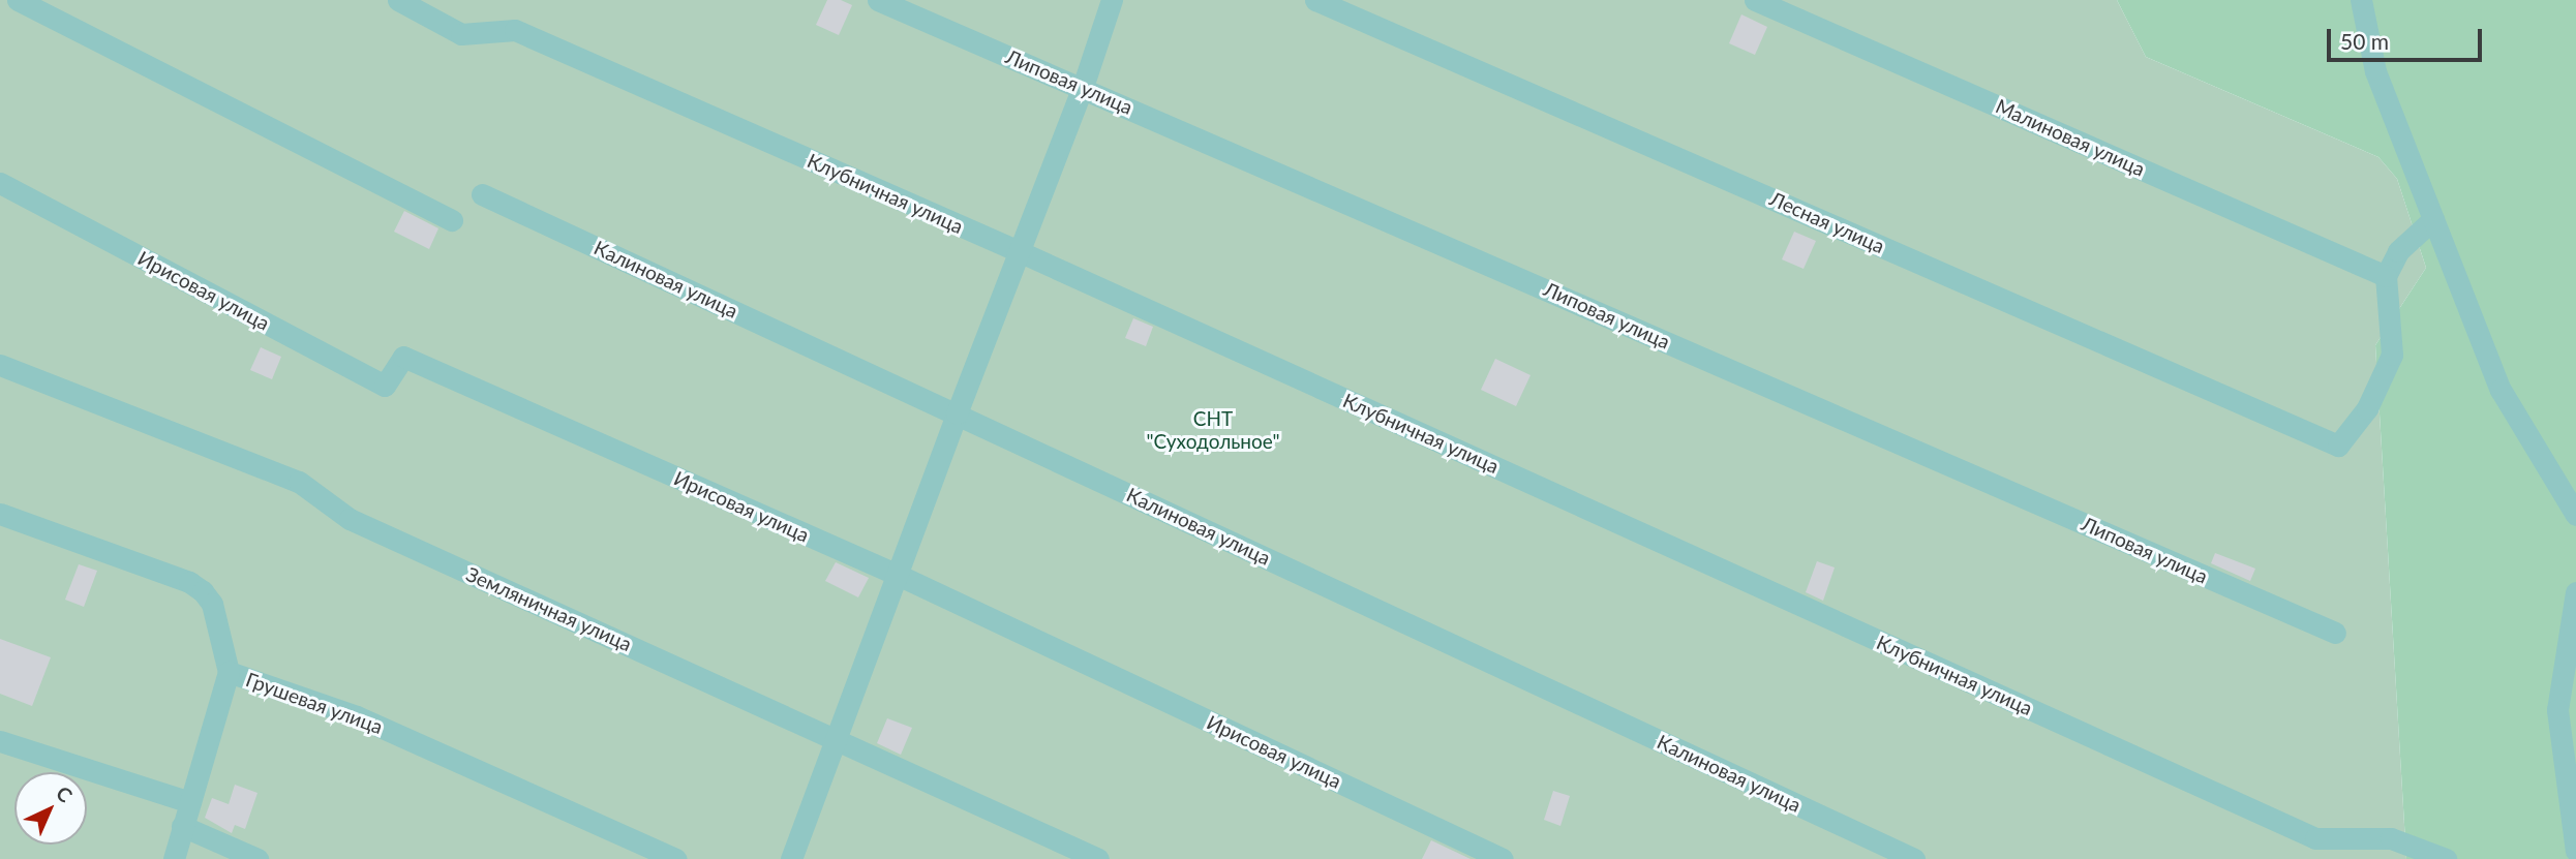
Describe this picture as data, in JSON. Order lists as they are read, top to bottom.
{
  "streets": {
    "street": [
      "Липовая улица",
      "Малиновая улица",
      "Клубничная улица",
      "Лесная улица",
      "Калиновая улица",
      "Ирисовая улица",
      "Земляничная улица",
      "Грушевая улица"
    ]
  },
  "crossings": [
    ["Малиновая улица", "Лесная улица"]
  ],
  "parks": ["СНТ \"Суходольное\""],
  "scale_bar": "50 m",
  "north": "top right"
}
